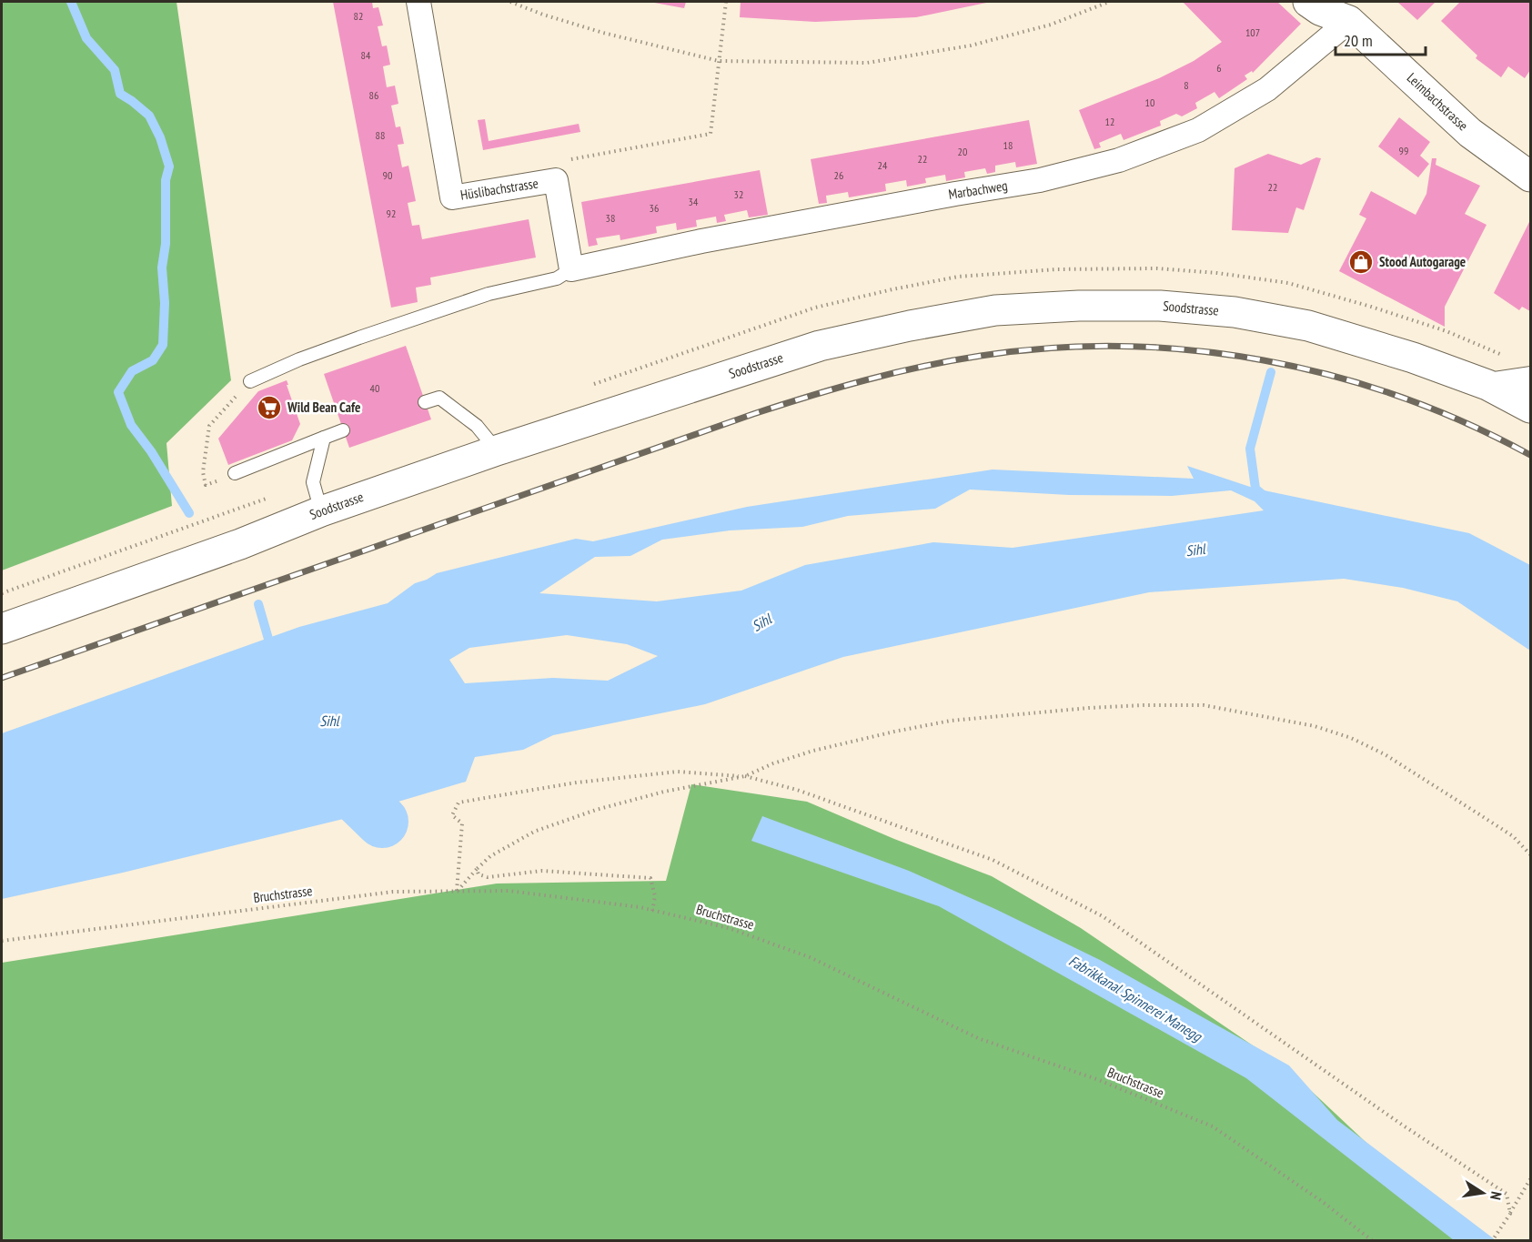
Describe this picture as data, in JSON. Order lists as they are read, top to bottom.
{
  "streets": {
    "main road": ["Leimbachstrasse", "Soodstrasse"],
    "street": ["Hüslibachstrasse", "Marbachweg"],
    "path": ["Bruchstrasse"]
  },
  "crossings": [
    ["Leimbachstrasse", "Marbachweg"],
    ["Hüslibachstrasse", "Marbachweg"]
  ],
  "water": ["Sihl", "Fabrikkanal Spinnerei Manegg"],
  "places": {
    "shop": ["Stood Autogarage"],
    "supermarket": ["Wild Bean Cafe"]
  },
  "house_numbers": [
    "82",
    "107",
    "84",
    "6",
    "8",
    "86",
    "10",
    "12",
    "88",
    "18",
    "99",
    "20",
    "22",
    "24",
    "90",
    "26",
    "22",
    "32",
    "34",
    "36",
    "92",
    "38",
    "40"
  ],
  "scale_bar": "20 m",
  "north": "right"
}
